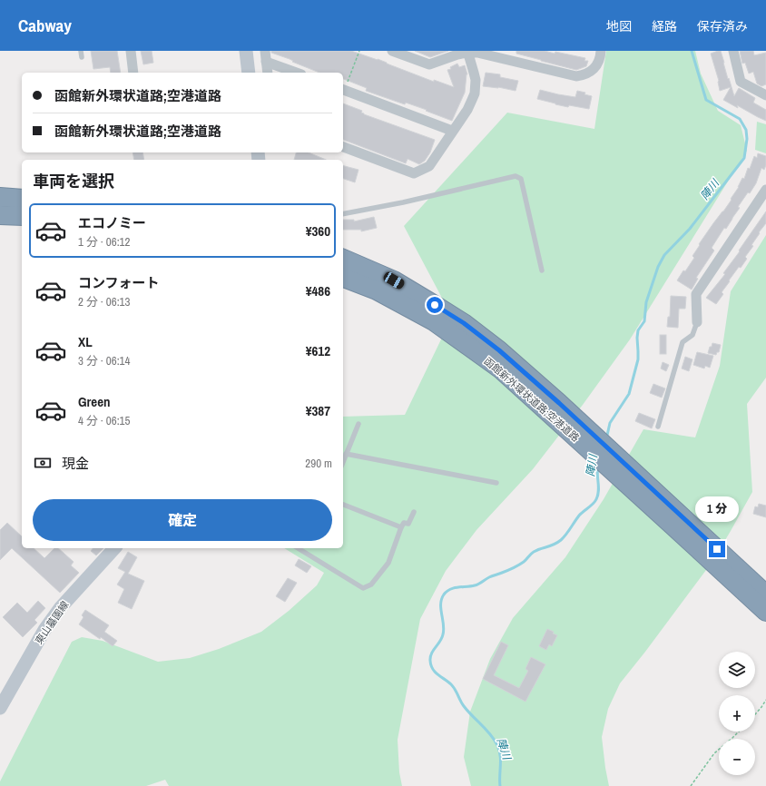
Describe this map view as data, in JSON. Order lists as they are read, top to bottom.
{
  "streets": {
    "highway": ["函館新外環状道路;空港道路"],
    "street": ["東山墓園線"]
  },
  "water": ["陣川"],
  "page": {
    "header": "Cabway",
    "nav": ["地図", "経路", "保存済み"],
    "banner": ["函館新外環状道路;空港道路", "函館新外環状道路;空港道路"],
    "heading": "車両を選択",
    "list": [
      {
        "name": "エコノミー",
        "note": "1 分 · 06:12",
        "value": "¥360"
      },
      {
        "name": "コンフォート",
        "note": "2 分 · 06:13",
        "value": "¥486"
      },
      {
        "name": "XL",
        "note": "3 分 · 06:14",
        "value": "¥612"
      },
      {
        "name": "Green",
        "note": "4 分 · 06:15",
        "value": "¥387"
      }
    ],
    "pay": ["現金", "290 m"],
    "buttons": "確定",
    "bubble": "1 分",
    "map_buttons": ["+", "−"]
  }
}
